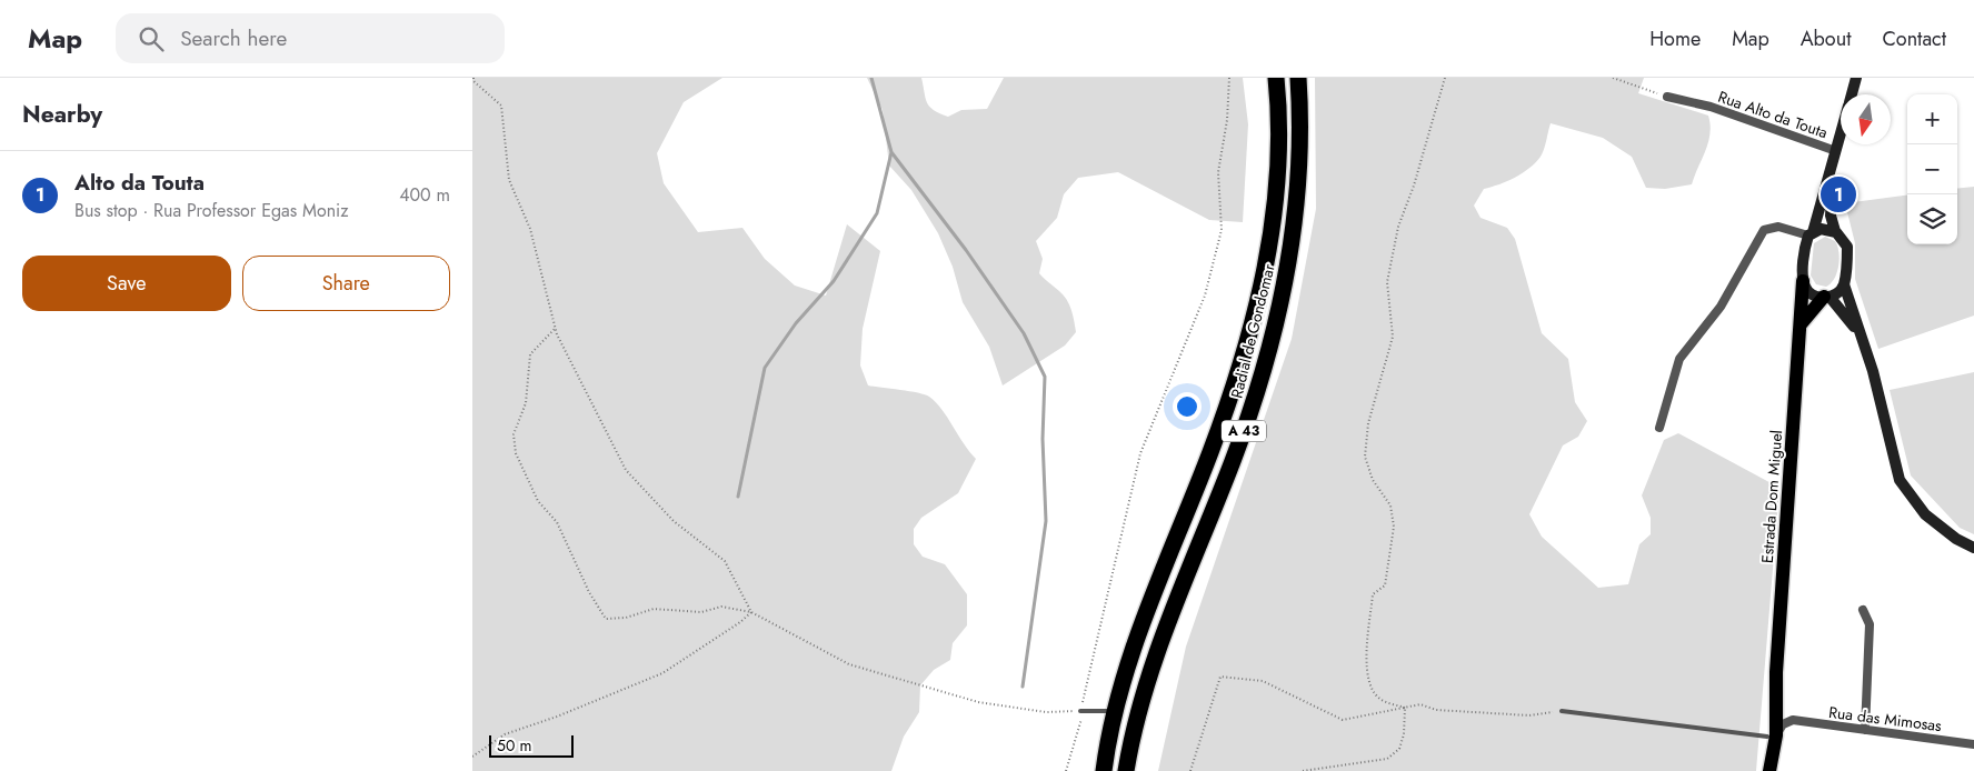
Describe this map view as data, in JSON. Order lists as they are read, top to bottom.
{
  "streets": {
    "highway": ["Radial de Gondomar", "A 43"],
    "main road": ["Estrada Dom Miguel"],
    "street": ["Rua Alto da Touta", "Rua das Mimosas"]
  },
  "scale_bar": "50 m",
  "north": "bottom",
  "page": {
    "header": "Map",
    "search": "Search here",
    "nav": [
      "Home",
      "Map",
      "About",
      "Contact"
    ],
    "heading": "Nearby",
    "map_buttons": ["+", "−"],
    "list": [
      {
        "mark": "1",
        "name": "Alto da Touta",
        "note": "Bus stop · Rua Professor Egas Moniz",
        "value": "400 m"
      }
    ],
    "pins": "1",
    "buttons": ["Save", "Share"],
    "scale": "50 m"
  }
}
